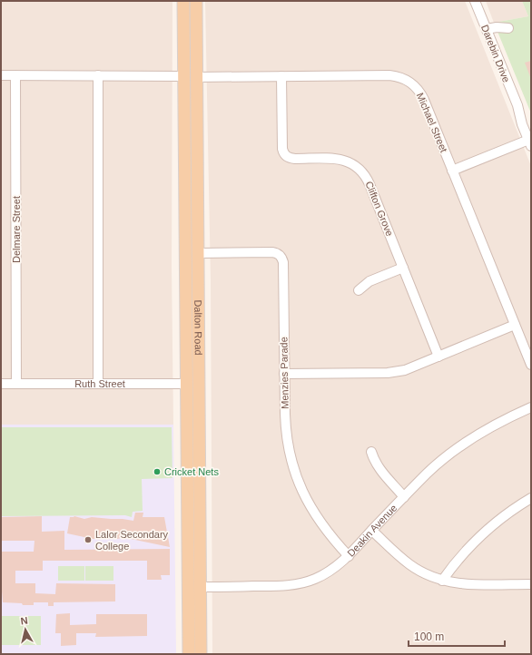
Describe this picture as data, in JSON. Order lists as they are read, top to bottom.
{
  "streets": {
    "main road": ["Dalton Road", "Ruth Street", "Deakin Avenue"],
    "street": [
      "Darebin Drive",
      "Michael Street",
      "Clifton Grove",
      "Delmare Street",
      "Menzies Parade"
    ]
  },
  "crossings": [
    ["Michael Street", "Clifton Grove"],
    ["Michael Street", "Dalton Road"],
    ["Delmare Street", "Ruth Street"],
    ["Dalton Road", "Menzies Parade"],
    ["Dalton Road", "Ruth Street"],
    ["Dalton Road", "Deakin Avenue"],
    ["Menzies Parade", "Deakin Avenue"]
  ],
  "places": ["Cricket Nets", "Lalor Secondary College"],
  "scale_bar": "100 m",
  "north": "top"
}
